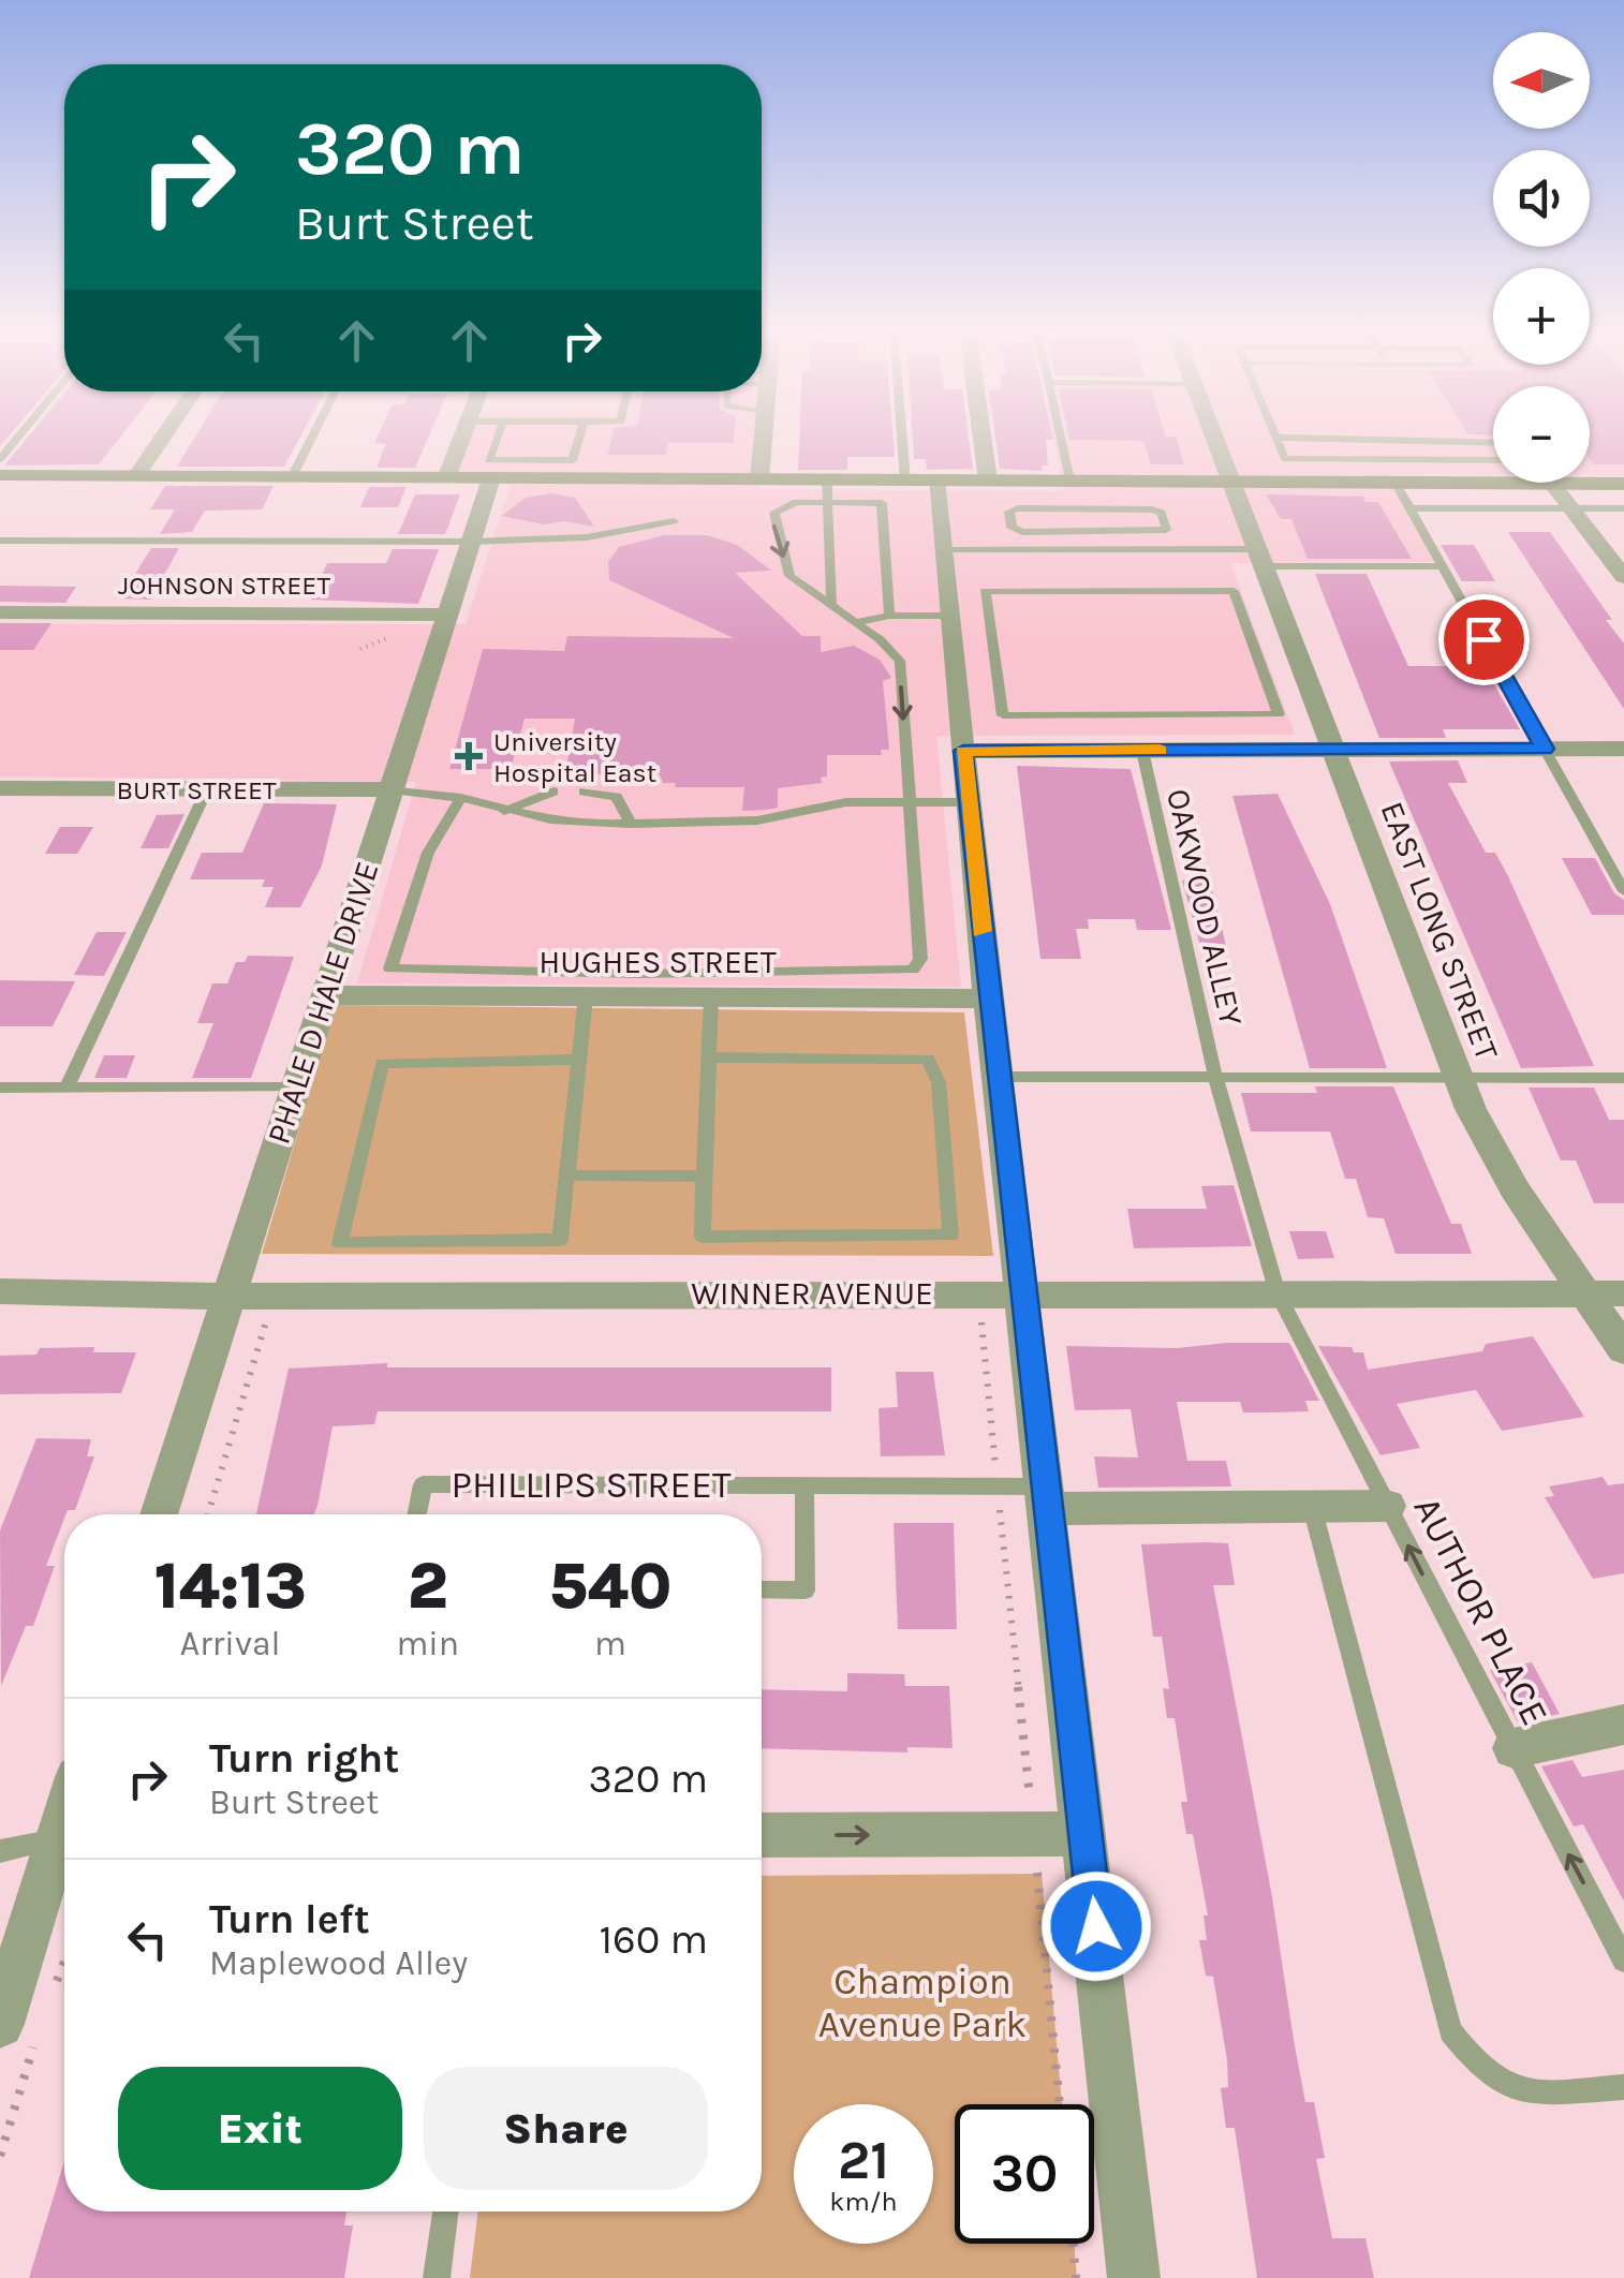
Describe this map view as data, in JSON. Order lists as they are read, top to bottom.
{
  "streets": {
    "street": [
      "JOHNSON STREET",
      "BURT STREET",
      "EAST LONG STREET",
      "HUGHES STREET",
      "PHALE D HALE DRIVE",
      "WINNER AVENUE",
      "PHILLIPS STREET"
    ],
    "lane": ["OAKWOOD ALLEY", "AUTHOR PLACE"]
  },
  "crossings": [
    ["JOHNSON STREET", "PHALE D HALE DRIVE"],
    ["BURT STREET", "PHALE D HALE DRIVE"],
    ["OAKWOOD ALLEY", "WINNER AVENUE"],
    ["OAKWOOD ALLEY", "AUTHOR PLACE"],
    ["EAST LONG STREET", "WINNER AVENUE"],
    ["HUGHES STREET", "PHALE D HALE DRIVE"],
    ["PHALE D HALE DRIVE", "WINNER AVENUE"],
    ["WINNER AVENUE", "AUTHOR PLACE"],
    ["PHILLIPS STREET", "AUTHOR PLACE"]
  ],
  "one_way": ["AUTHOR PLACE"],
  "parks": ["Champion Avenue Park"],
  "places": {
    "health": ["University Hospital East"]
  },
  "north": "left",
  "page": {
    "map_buttons": ["+", "−"],
    "turn": ["320 m", "Burt Street"],
    "eta": [
      "14:13",
      "Arrival",
      "2",
      "min",
      "540",
      "m"
    ],
    "list": [
      {
        "name": "Turn right",
        "note": "Burt Street",
        "value": "320 m"
      },
      {
        "name": "Turn left",
        "note": "Maplewood Alley",
        "value": "160 m"
      }
    ],
    "buttons": ["Exit", "Share"],
    "speed": "21 km/h",
    "limit": "30"
  }
}
